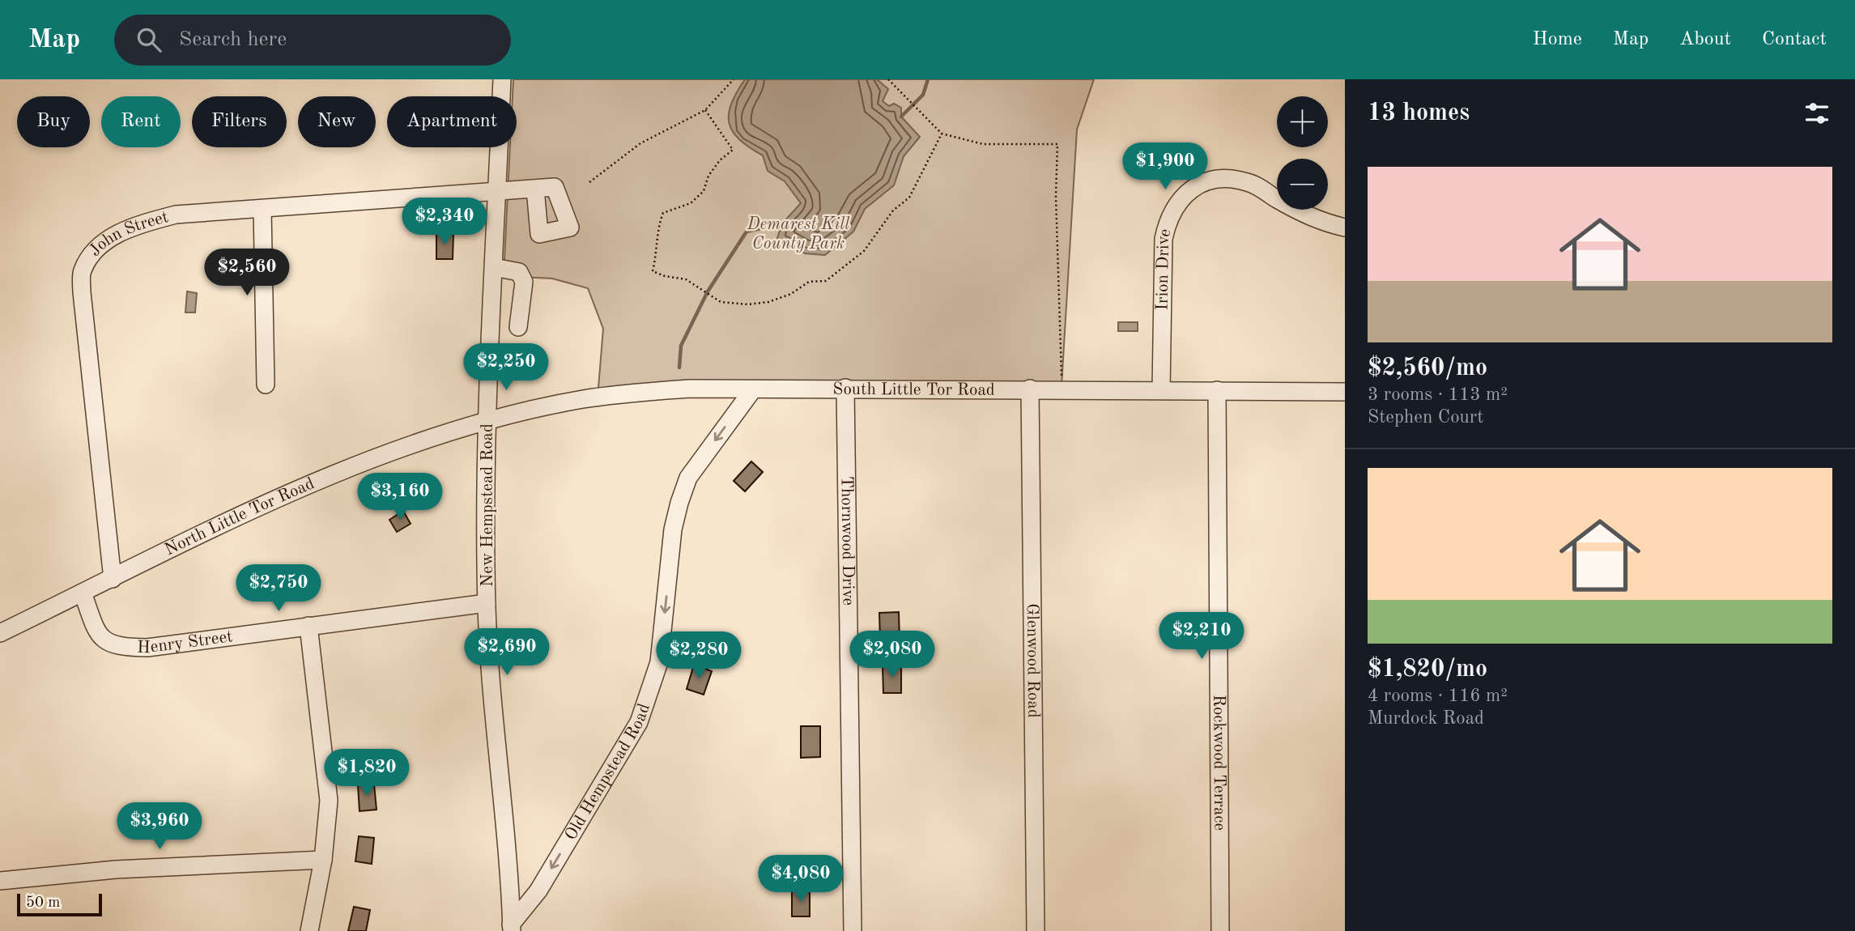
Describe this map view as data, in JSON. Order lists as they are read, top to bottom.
{
  "streets": {
    "street": [
      "John Street",
      "Irion Drive",
      "South Little Tor Road",
      "New Hempstead Road",
      "North Little Tor Road",
      "Thornwood Drive",
      "Henry Street",
      "Glenwood Road",
      "Rockwood Terrace",
      "Old Hempstead Road"
    ]
  },
  "crossings": [
    ["John Street", "New Hempstead Road"],
    ["John Street", "North Little Tor Road"],
    ["Irion Drive", "South Little Tor Road"],
    ["South Little Tor Road", "New Hempstead Road"],
    ["South Little Tor Road", "North Little Tor Road"],
    ["South Little Tor Road", "Thornwood Drive"],
    ["South Little Tor Road", "Glenwood Road"],
    ["South Little Tor Road", "Rockwood Terrace"],
    ["South Little Tor Road", "Old Hempstead Road"],
    ["New Hempstead Road", "North Little Tor Road"],
    ["New Hempstead Road", "Henry Street"],
    ["New Hempstead Road", "Old Hempstead Road"],
    ["North Little Tor Road", "Henry Street"]
  ],
  "one_way": ["Old Hempstead Road"],
  "parks": ["Demarest Kill County Park"],
  "scale_bar": "50 m",
  "page": {
    "header": "Map",
    "search": "Search here",
    "nav": [
      "Home",
      "Map",
      "About",
      "Contact"
    ],
    "heading": "13 homes",
    "map_buttons": ["+", "−"],
    "chip": [
      "Buy",
      "Rent",
      "Filters",
      "New",
      "Apartment"
    ],
    "price": [
      "$1,900",
      "$2,340",
      "$2,560",
      "$2,250",
      "$3,160",
      "$2,750",
      "$2,210",
      "$2,690",
      "$2,080",
      "$2,280",
      "$1,820",
      "$3,960",
      "$4,080"
    ],
    "list": [
      {
        "name": "$2,560/mo",
        "note": "3 rooms · 113 m² · Stephen Court"
      },
      {
        "name": "$1,820/mo",
        "note": "4 rooms · 116 m² · Murdock Road"
      }
    ],
    "scale": "50 m"
  }
}
